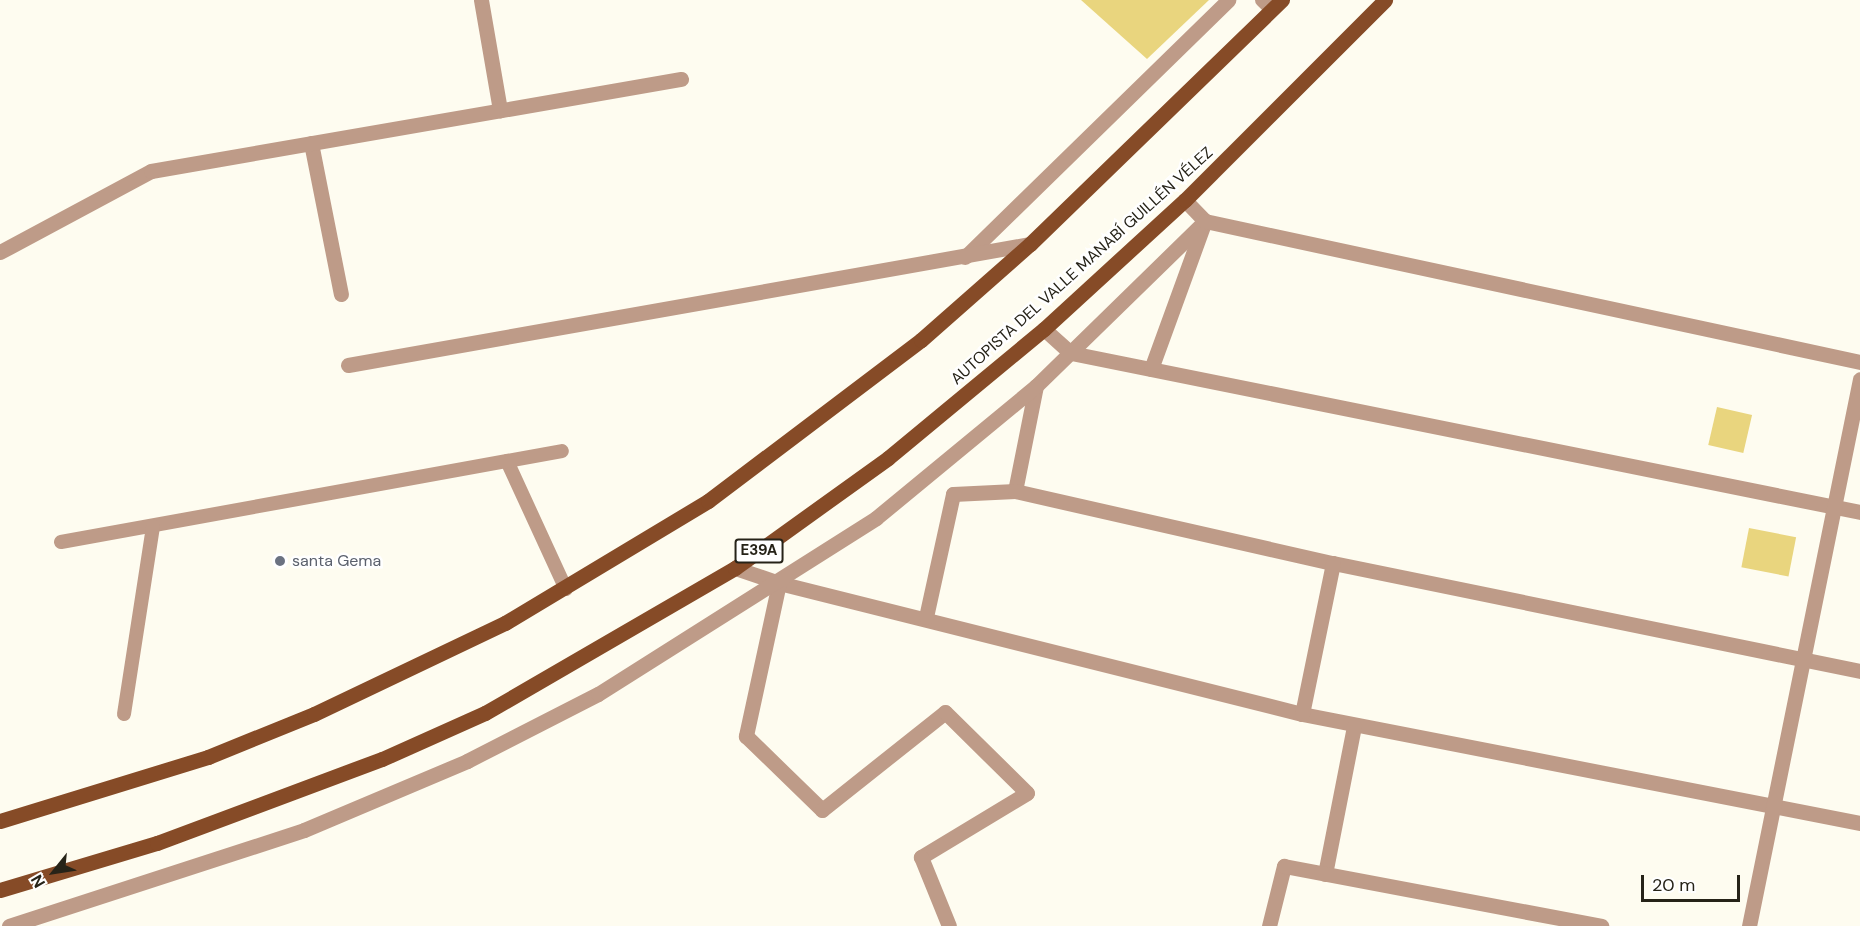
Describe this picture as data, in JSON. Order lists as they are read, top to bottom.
{
  "streets": {
    "main road": ["AUTOPISTA DEL VALLE MANABÍ GUILLÉN VÉLEZ", "E39A"]
  },
  "places": ["santa Gema"],
  "scale_bar": "20 m",
  "north": "bottom left"
}
